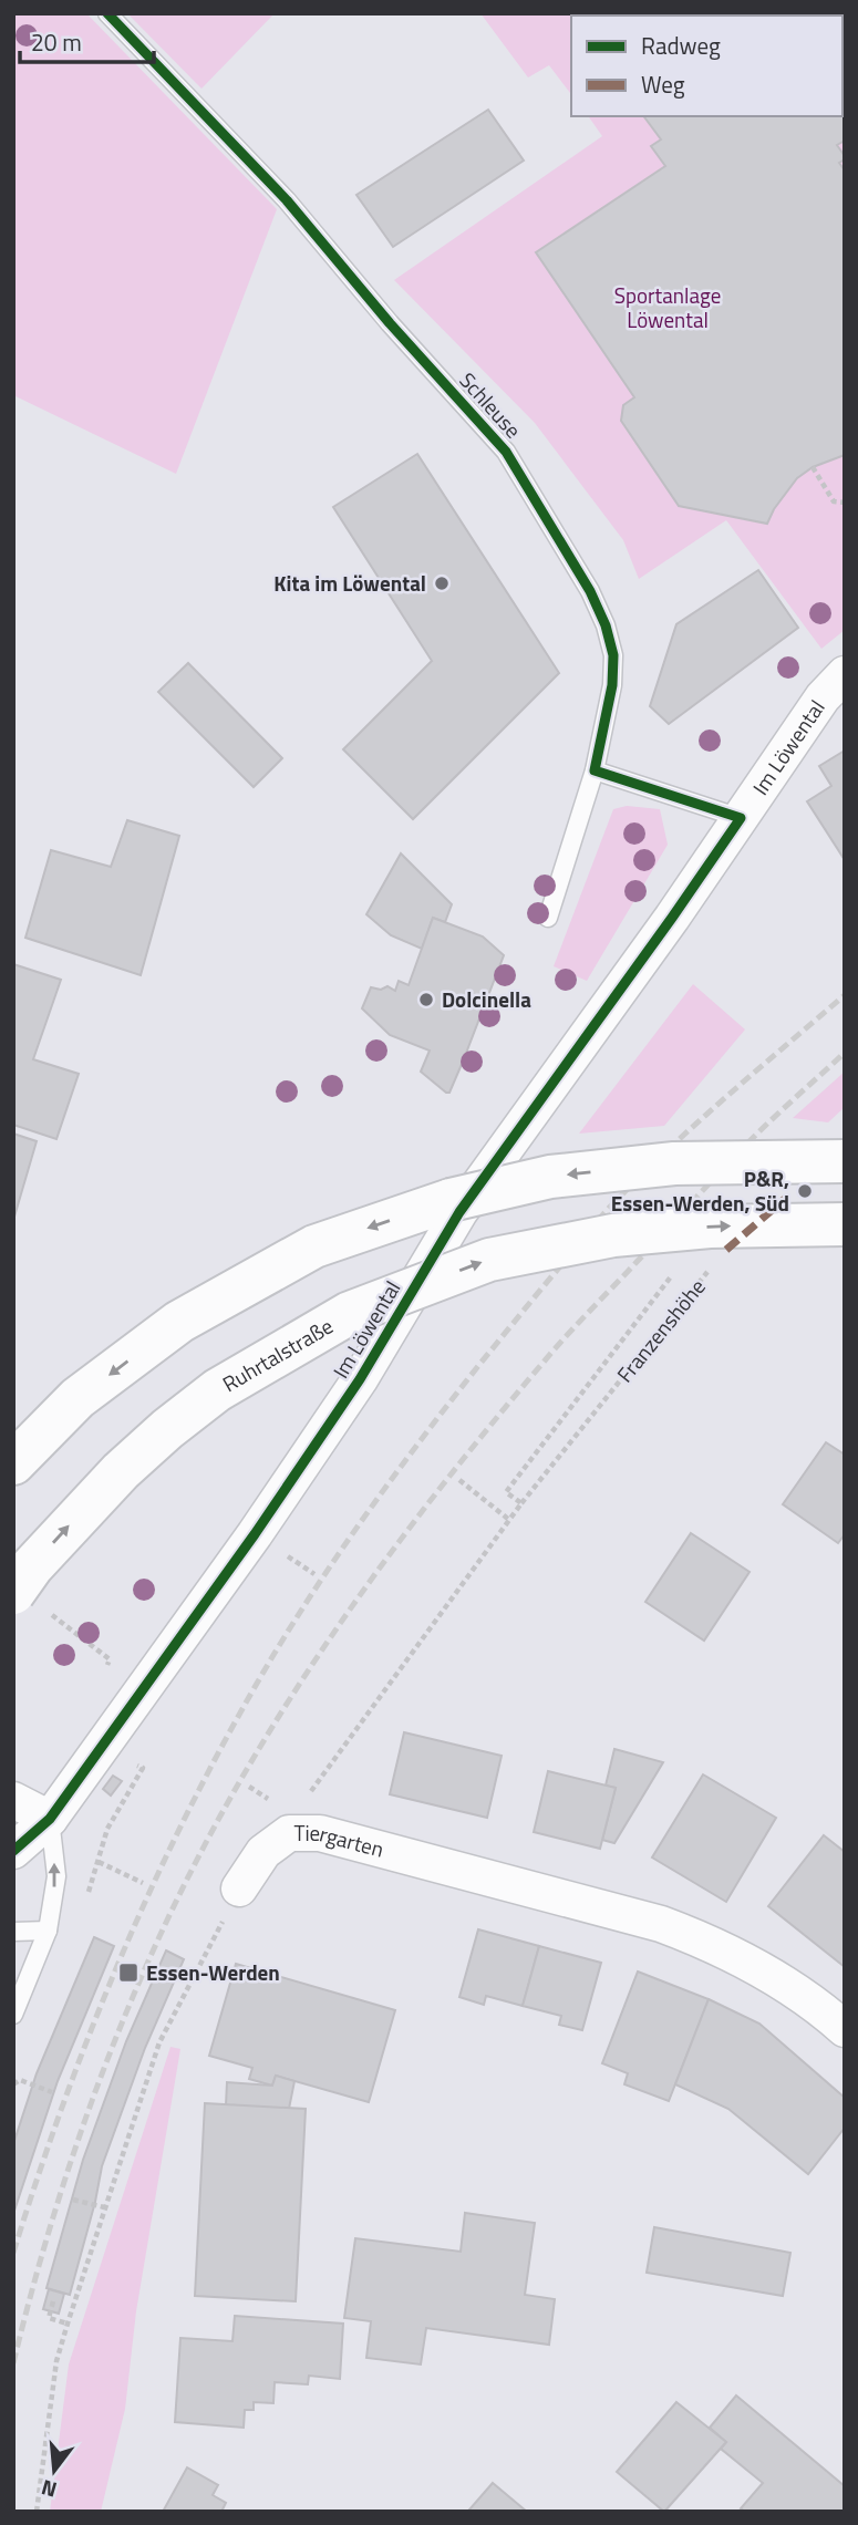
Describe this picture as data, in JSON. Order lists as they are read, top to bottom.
{
  "streets": {
    "main road": ["Ruhrtalstraße"],
    "street": ["Im Löwental", "Tiergarten"],
    "lane": ["Schleuse"],
    "path": ["Franzenshöhe"]
  },
  "crossings": [
    ["Franzenshöhe", "Ruhrtalstraße"],
    ["Franzenshöhe", "Tiergarten"]
  ],
  "parks": ["Sportanlage Löwental"],
  "places": {
    "other": ["Kita im Löwental", "Dolcinella", "P&R, Essen-Werden, Süd"],
    "transit": ["Essen-Werden"]
  },
  "legend": ["Radweg", "Weg"],
  "scale_bar": "20 m",
  "north": "bottom"
}
